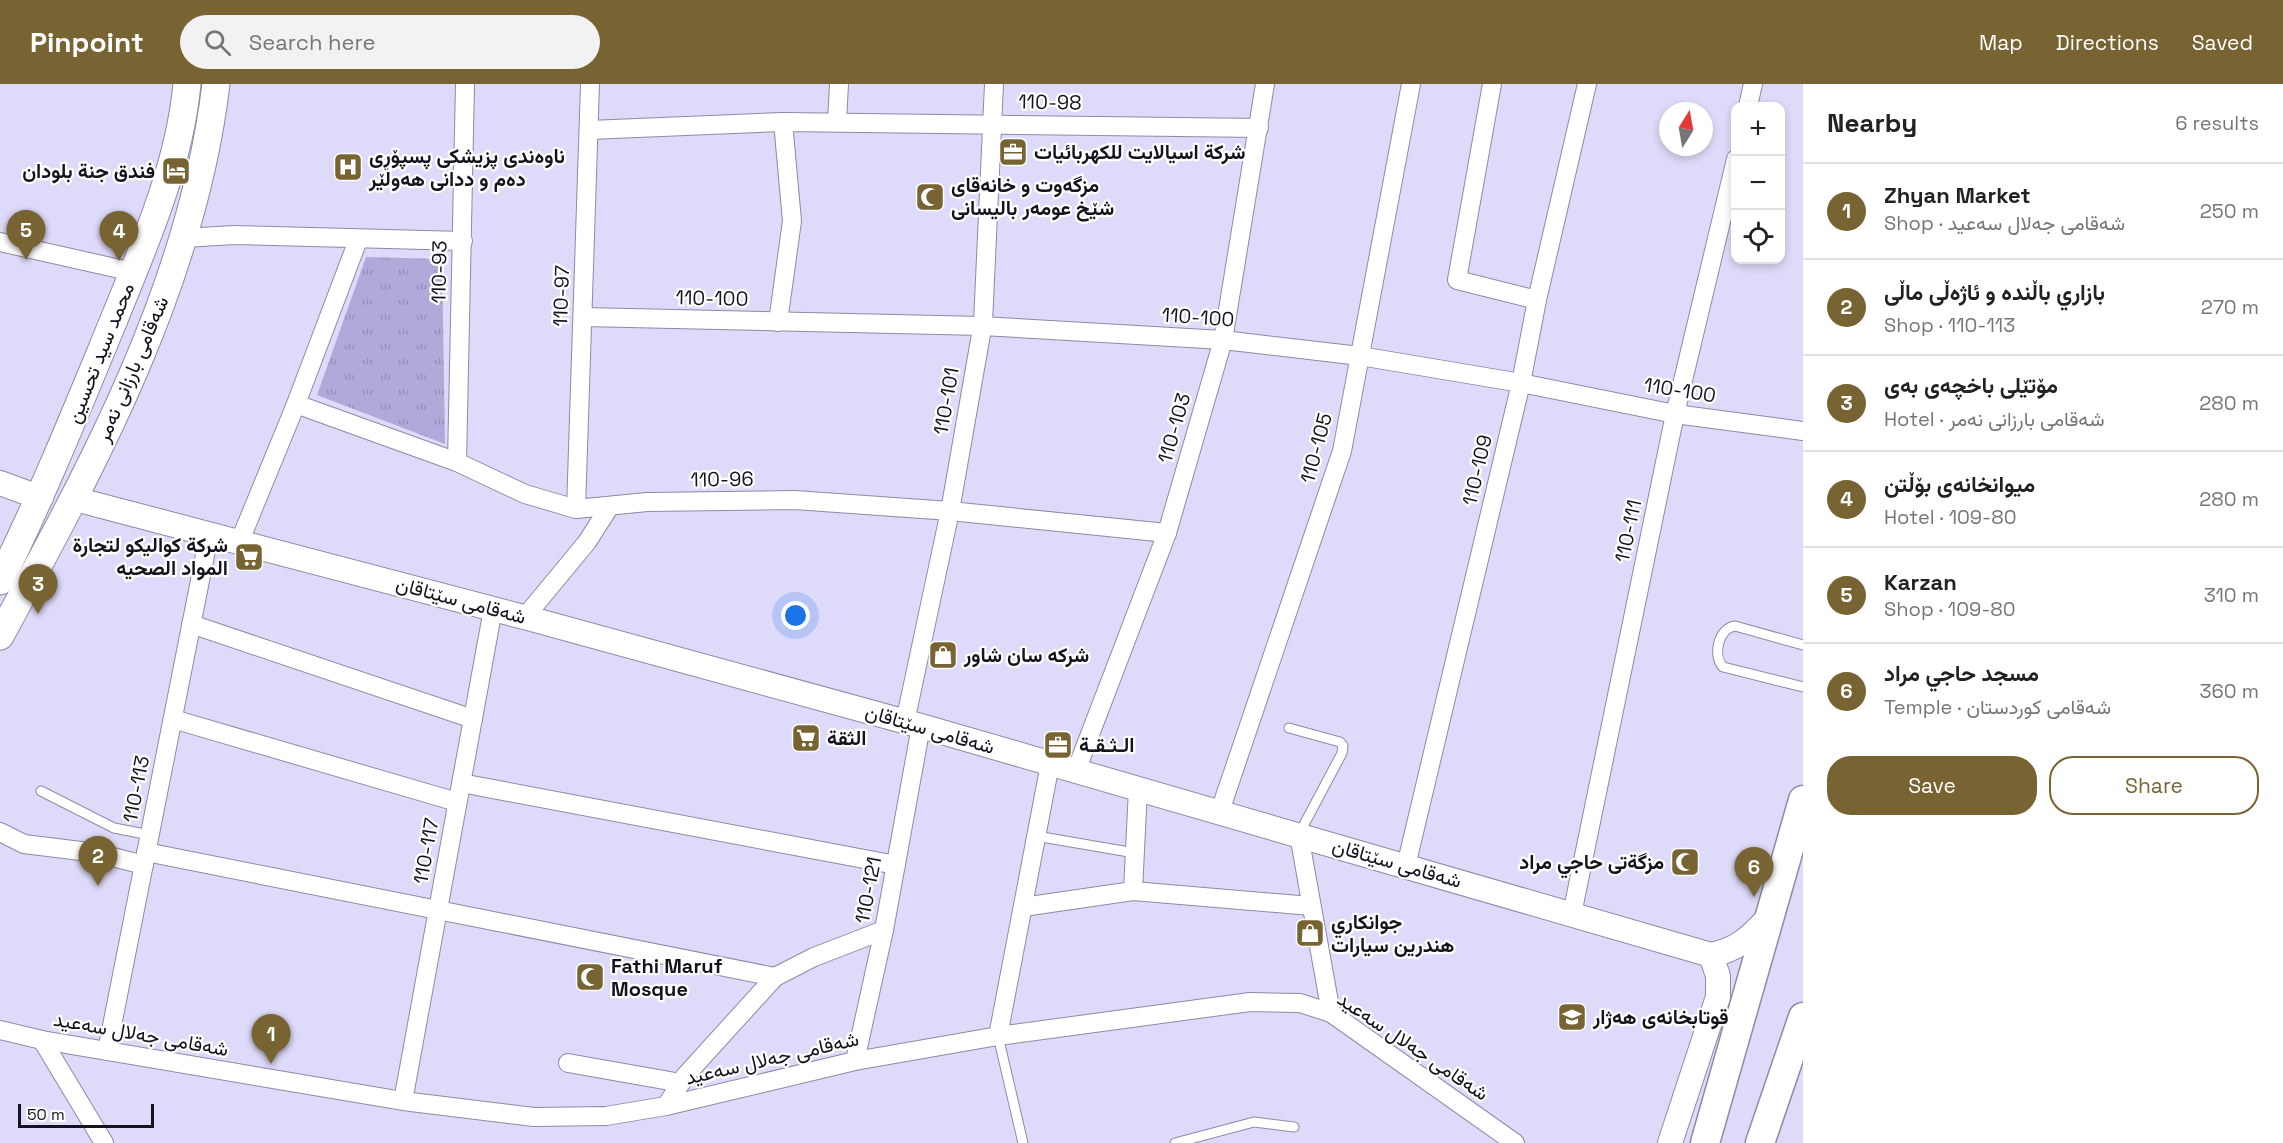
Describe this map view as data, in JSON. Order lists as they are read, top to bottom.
{
  "streets": {
    "main road": ["محمد سید تحسین", "شەقامی بارزانی نەمر", "شەقامی سێتاقان"],
    "street": [
      "110-98",
      "110-93",
      "110-97",
      "110-100",
      "110-101",
      "110-103",
      "110-105",
      "110-109",
      "110-96",
      "110-111",
      "110-113",
      "110-117",
      "110-121",
      "شەقامی جەلال سەعید"
    ]
  },
  "crossings": [
    ["110-98", "110-97"],
    ["110-98", "110-101"],
    ["110-98", "110-103"],
    ["110-93", "110-96"],
    ["110-97", "110-100"],
    ["110-97", "110-96"],
    ["110-100", "110-101"],
    ["110-100", "110-103"],
    ["110-100", "110-105"],
    ["110-100", "110-109"],
    ["110-100", "110-111"],
    ["شەقامی بارزانی نەمر", "شەقامی سێتاقان"],
    ["110-101", "110-96"],
    ["110-101", "شەقامی سێتاقان"],
    ["110-101", "110-121"],
    ["110-103", "110-96"],
    ["110-103", "شەقامی سێتاقان"],
    ["110-105", "شەقامی سێتاقان"],
    ["110-109", "شەقامی سێتاقان"],
    ["110-111", "شەقامی سێتاقان"],
    ["شەقامی سێتاقان", "110-113"],
    ["شەقامی سێتاقان", "110-117"],
    ["شەقامی سێتاقان", "110-121"],
    ["110-113", "شەقامی جەلال سەعید"],
    ["110-117", "شەقامی جەلال سەعید"],
    ["110-121", "شەقامی جەلال سەعید"]
  ],
  "places": {
    "office": ["شركة اسيالايت للكهربائيات", "الـثـقـة"],
    "hospital": ["ناوەندی پزیشکی پسپۆڕی دەم و ددانی هەولێر"],
    "hotel": ["فندق جنة بلودان"],
    "mosque": ["مزگەوت و خانەقای شێخ عومەر بالیسانی", "مزگةتی حاجي مراد", "Fathi Maruf Mosque"],
    "supermarket": ["شركة كواليكو لتجارة المواد الصحيه", "الثقة"],
    "shop": ["شرکە سان شاور", "جوانكاري هندرين سيارات"],
    "school or university": ["قوتابخانەی هەژار"]
  },
  "scale_bar": "50 m",
  "north": "top",
  "page": {
    "header": "Pinpoint",
    "search": "Search here",
    "nav": ["Map", "Directions", "Saved"],
    "heading": ["Nearby", "6 results"],
    "map_buttons": ["+", "−"],
    "list": [
      {
        "mark": "1",
        "name": "Zhyan Market",
        "note": "Shop · شەقامی جەلال سەعید",
        "value": "250 m"
      },
      {
        "mark": "2",
        "name": "بازاري باڵندە و ئاژەڵی ماڵی",
        "note": "Shop · 110-113",
        "value": "270 m"
      },
      {
        "mark": "3",
        "name": "مۆتێلی باخچەی بەی",
        "note": "Hotel · شەقامی بارزانی نەمر",
        "value": "280 m"
      },
      {
        "mark": "4",
        "name": "میوانخانەی بۆڵتن",
        "note": "Hotel · 109-80",
        "value": "280 m"
      },
      {
        "mark": "5",
        "name": "Karzan",
        "note": "Shop · 109-80",
        "value": "310 m"
      },
      {
        "mark": "6",
        "name": "مسجد حاجي مراد",
        "note": "Temple · شەقامی کوردستان",
        "value": "360 m"
      }
    ],
    "pins": [
      "5",
      "4",
      "3",
      "2",
      "6",
      "1"
    ],
    "buttons": ["Save", "Share"],
    "scale": "50 m"
  }
}
